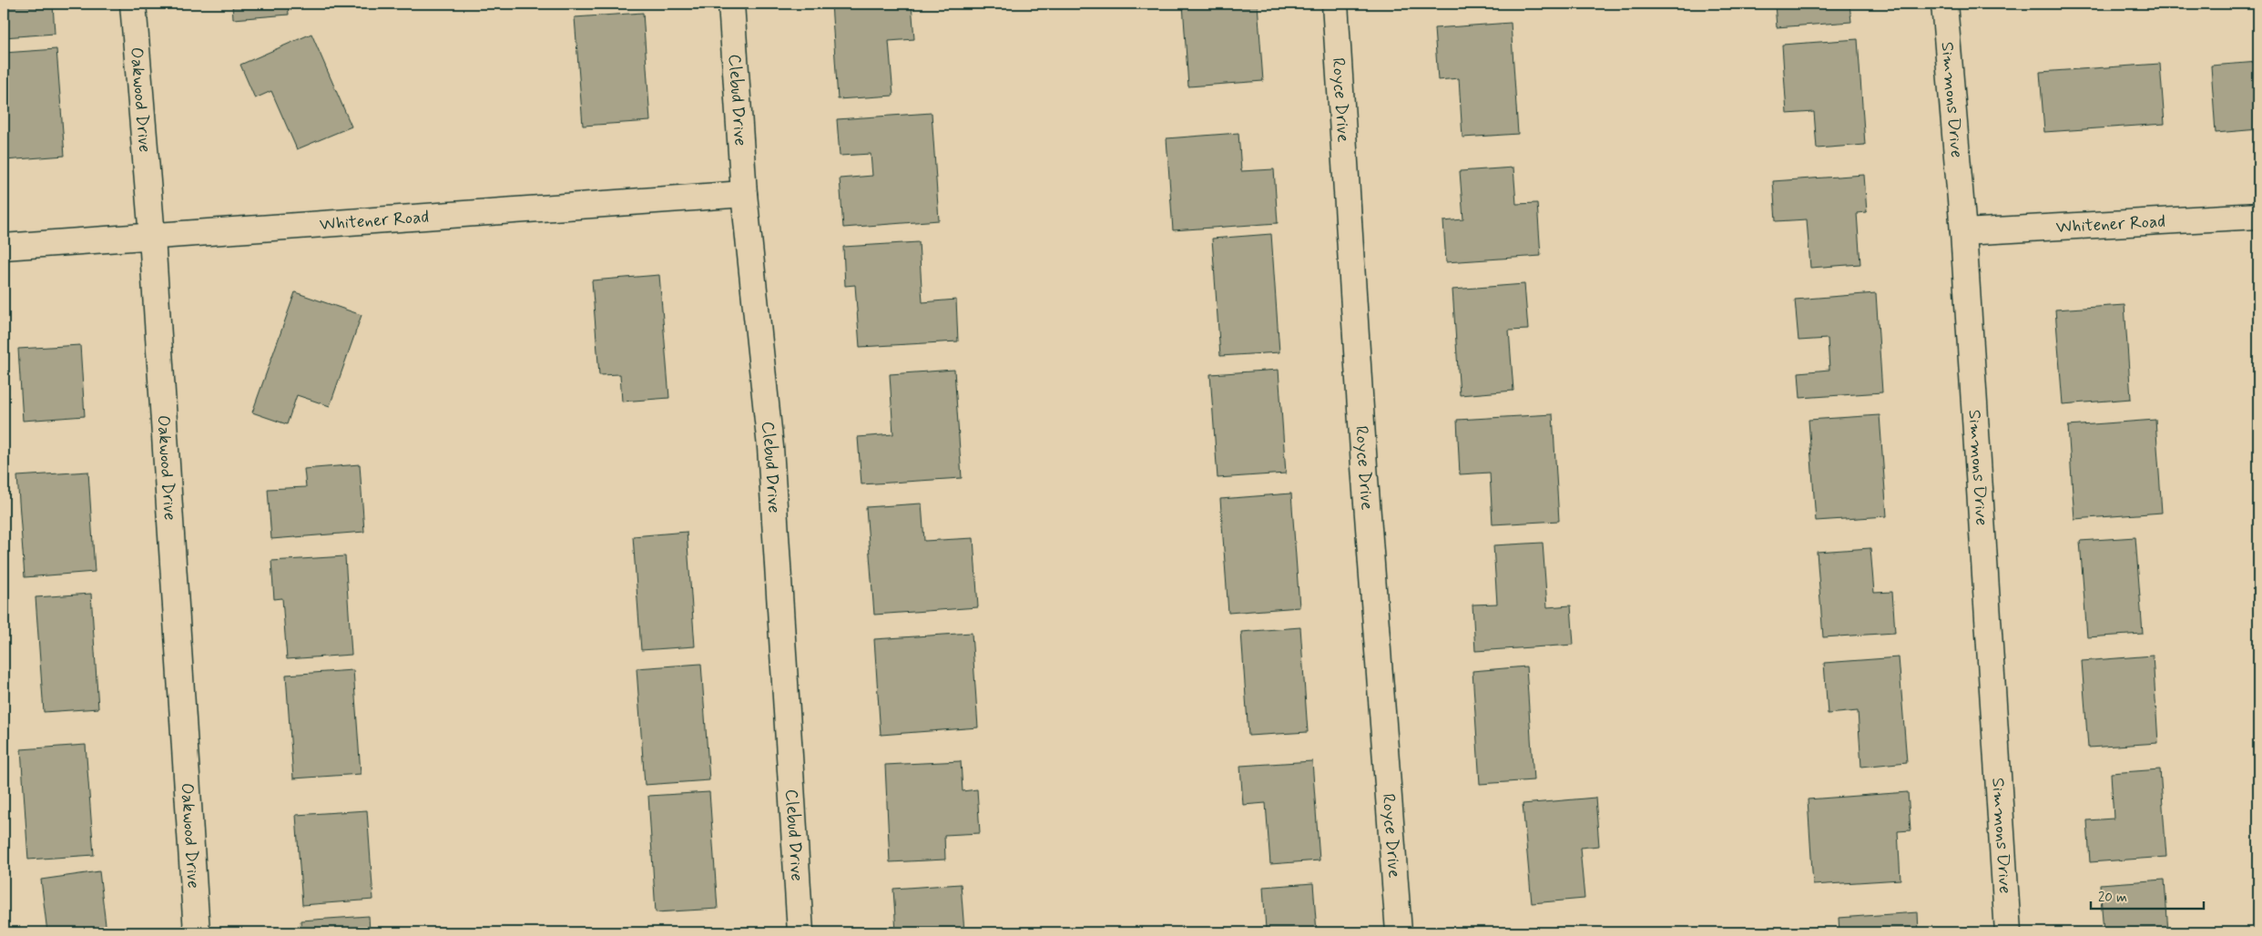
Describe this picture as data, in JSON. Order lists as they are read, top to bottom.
{
  "streets": {
    "street": [
      "Oakwood Drive",
      "Clebud Drive",
      "Royce Drive",
      "Simmons Drive",
      "Whitener Road"
    ]
  },
  "crossings": [
    ["Oakwood Drive", "Whitener Road"],
    ["Clebud Drive", "Whitener Road"],
    ["Simmons Drive", "Whitener Road"]
  ],
  "scale_bar": "20 m"
}
